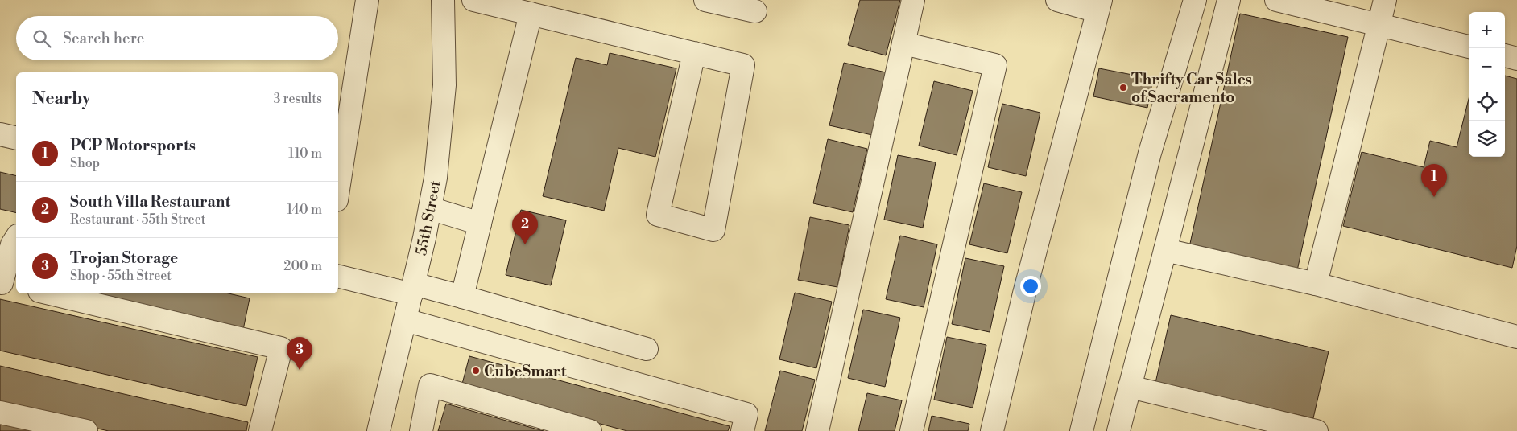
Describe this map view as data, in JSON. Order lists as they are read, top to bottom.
{
  "streets": {
    "street": ["55th Street"]
  },
  "places": ["Thrifty Car Sales of Sacramento", "CubeSmart"],
  "page": {
    "map_buttons": ["+", "−"],
    "search": "Search here",
    "heading": ["Nearby", "3 results"],
    "list": [
      {
        "mark": "1",
        "name": "PCP Motorsports",
        "note": "Shop",
        "value": "110 m"
      },
      {
        "mark": "2",
        "name": "South Villa Restaurant",
        "note": "Restaurant · 55th Street",
        "value": "140 m"
      },
      {
        "mark": "3",
        "name": "Trojan Storage",
        "note": "Shop · 55th Street",
        "value": "200 m"
      }
    ],
    "pins": ["1", "2", "3"]
  }
}
